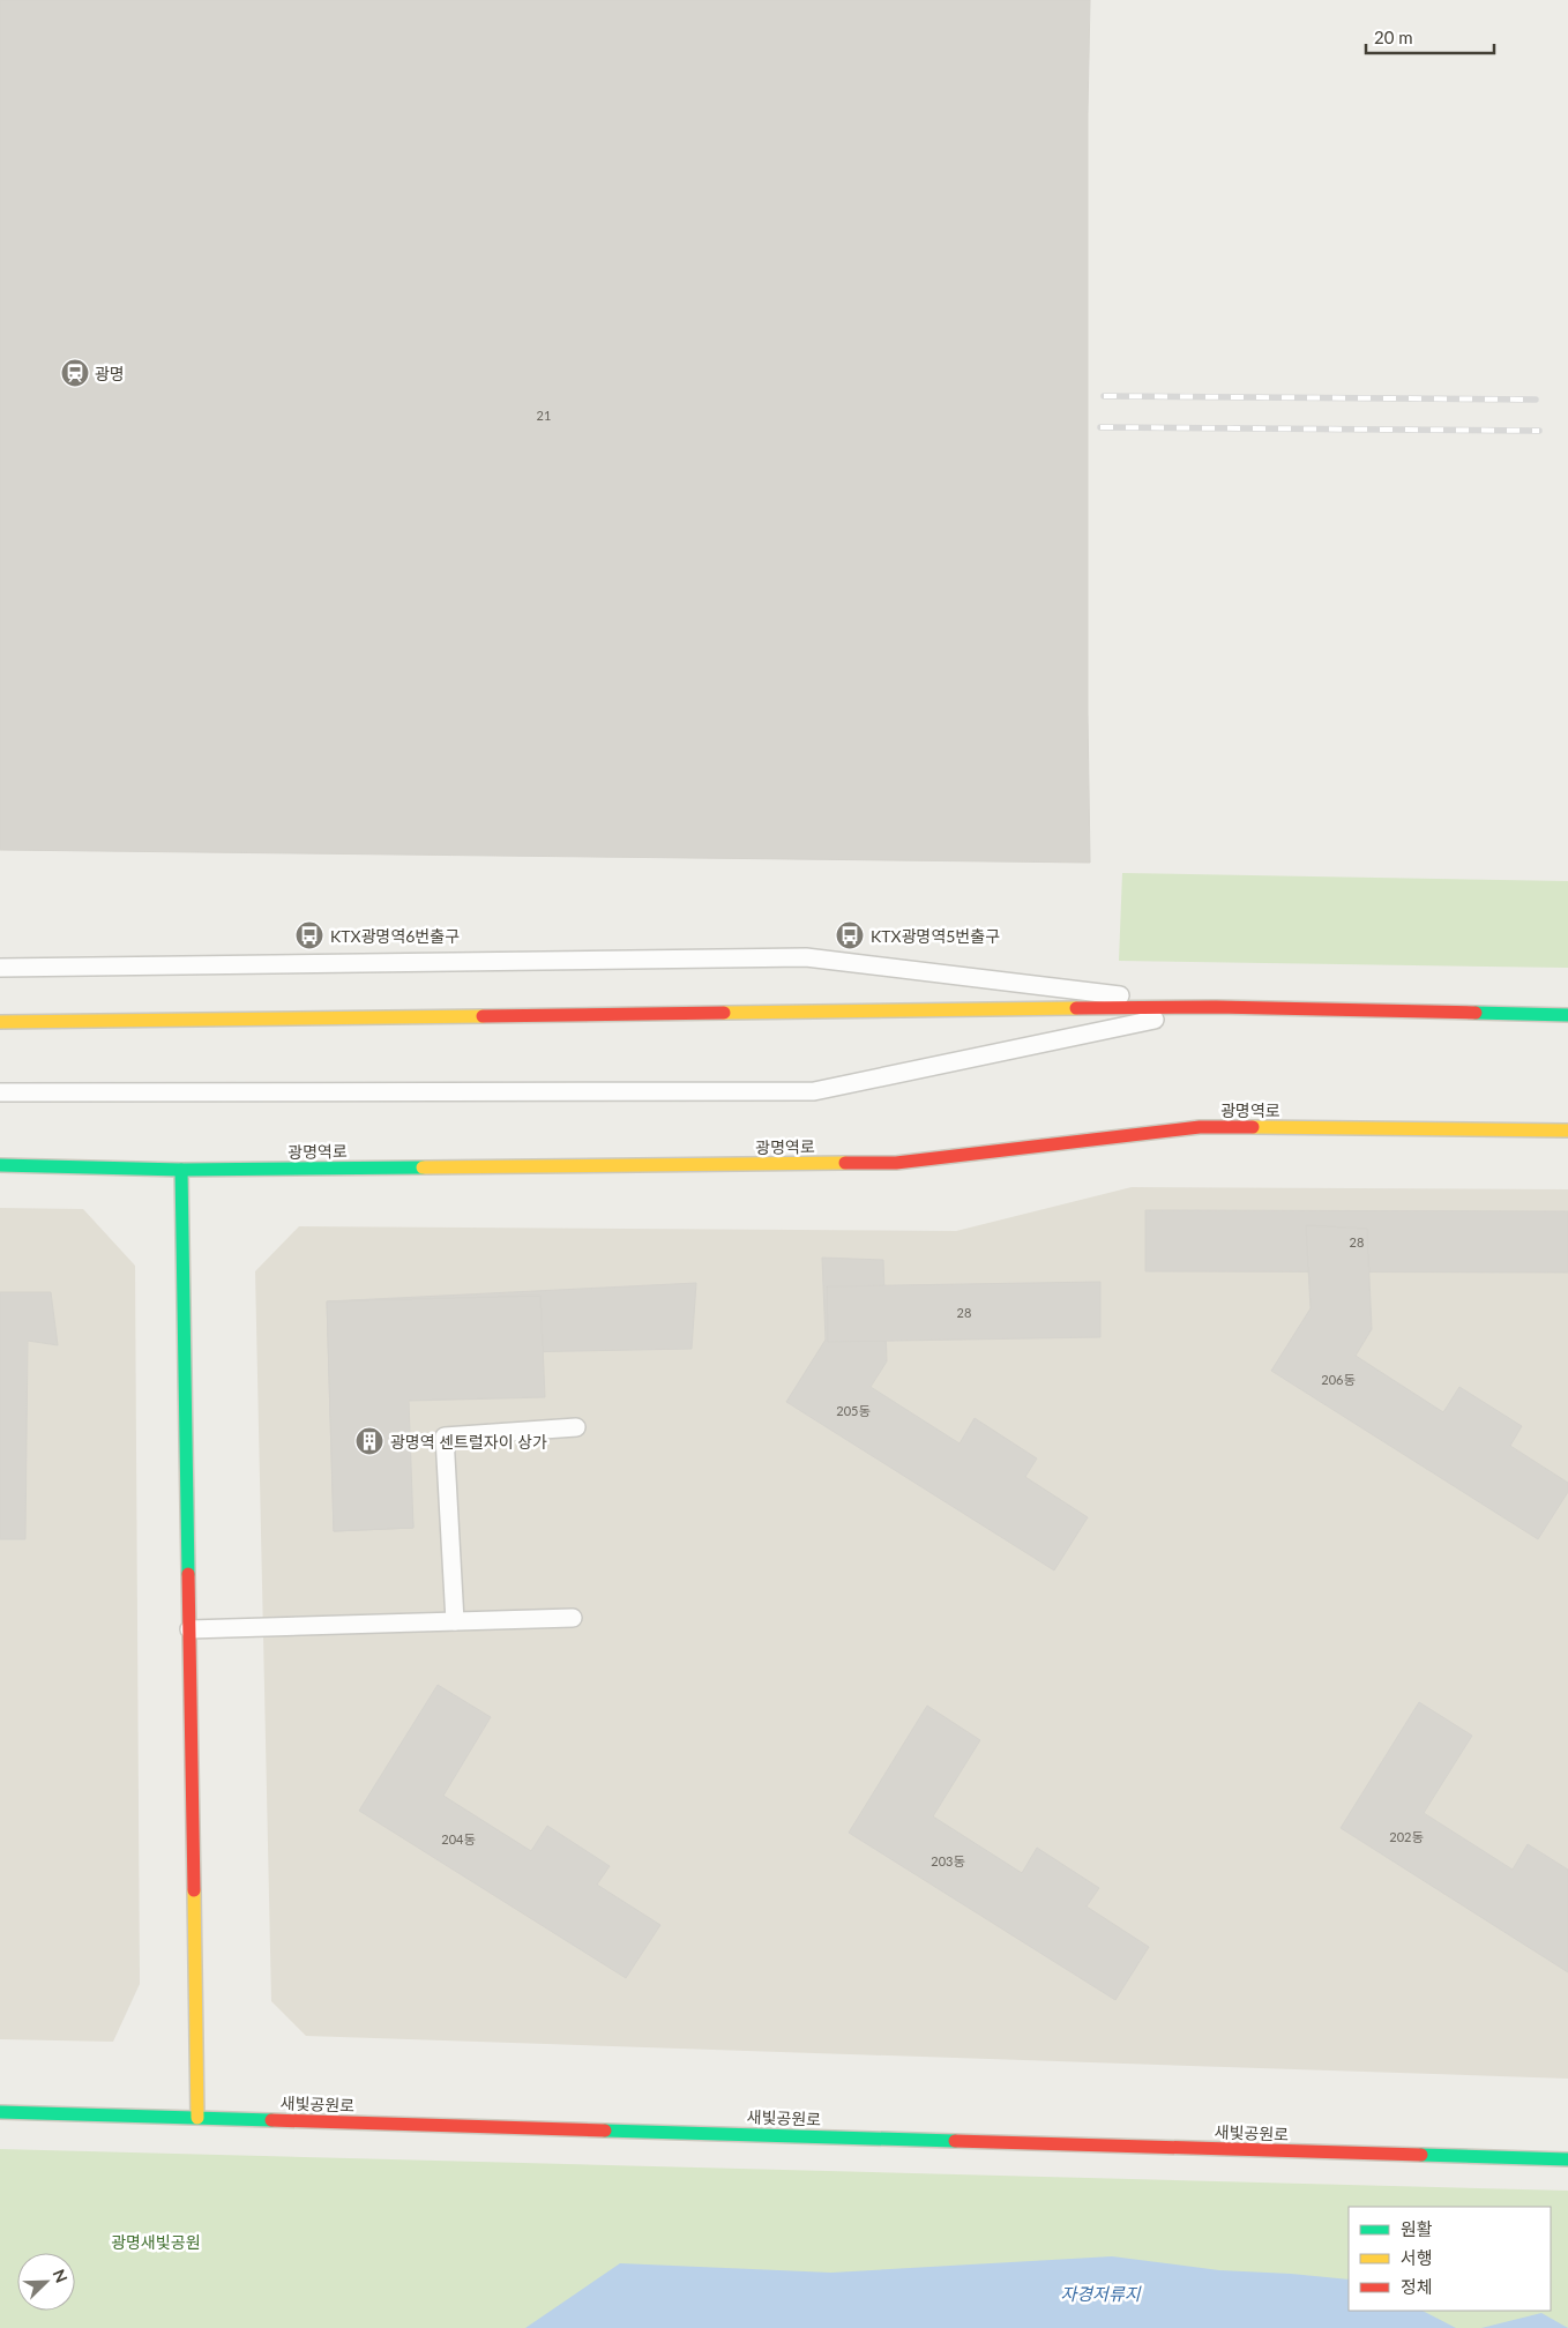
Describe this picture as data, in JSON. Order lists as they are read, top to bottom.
{
  "streets": {
    "street": ["광명역로", "새빛공원로"]
  },
  "water": ["자경저류지"],
  "parks": ["광명새빛공원"],
  "places": {
    "station": ["광명"],
    "bus stop": ["KTX광명역6번출구", "KTX광명역5번출구"],
    "building": ["광명역 센트럴자이 상가"]
  },
  "house_numbers": [
    "21",
    "28",
    "28",
    "206동",
    "205동",
    "202동",
    "204동",
    "203동"
  ],
  "legend": ["원활", "서행", "정체"],
  "scale_bar": "20 m",
  "north": "top right"
}
